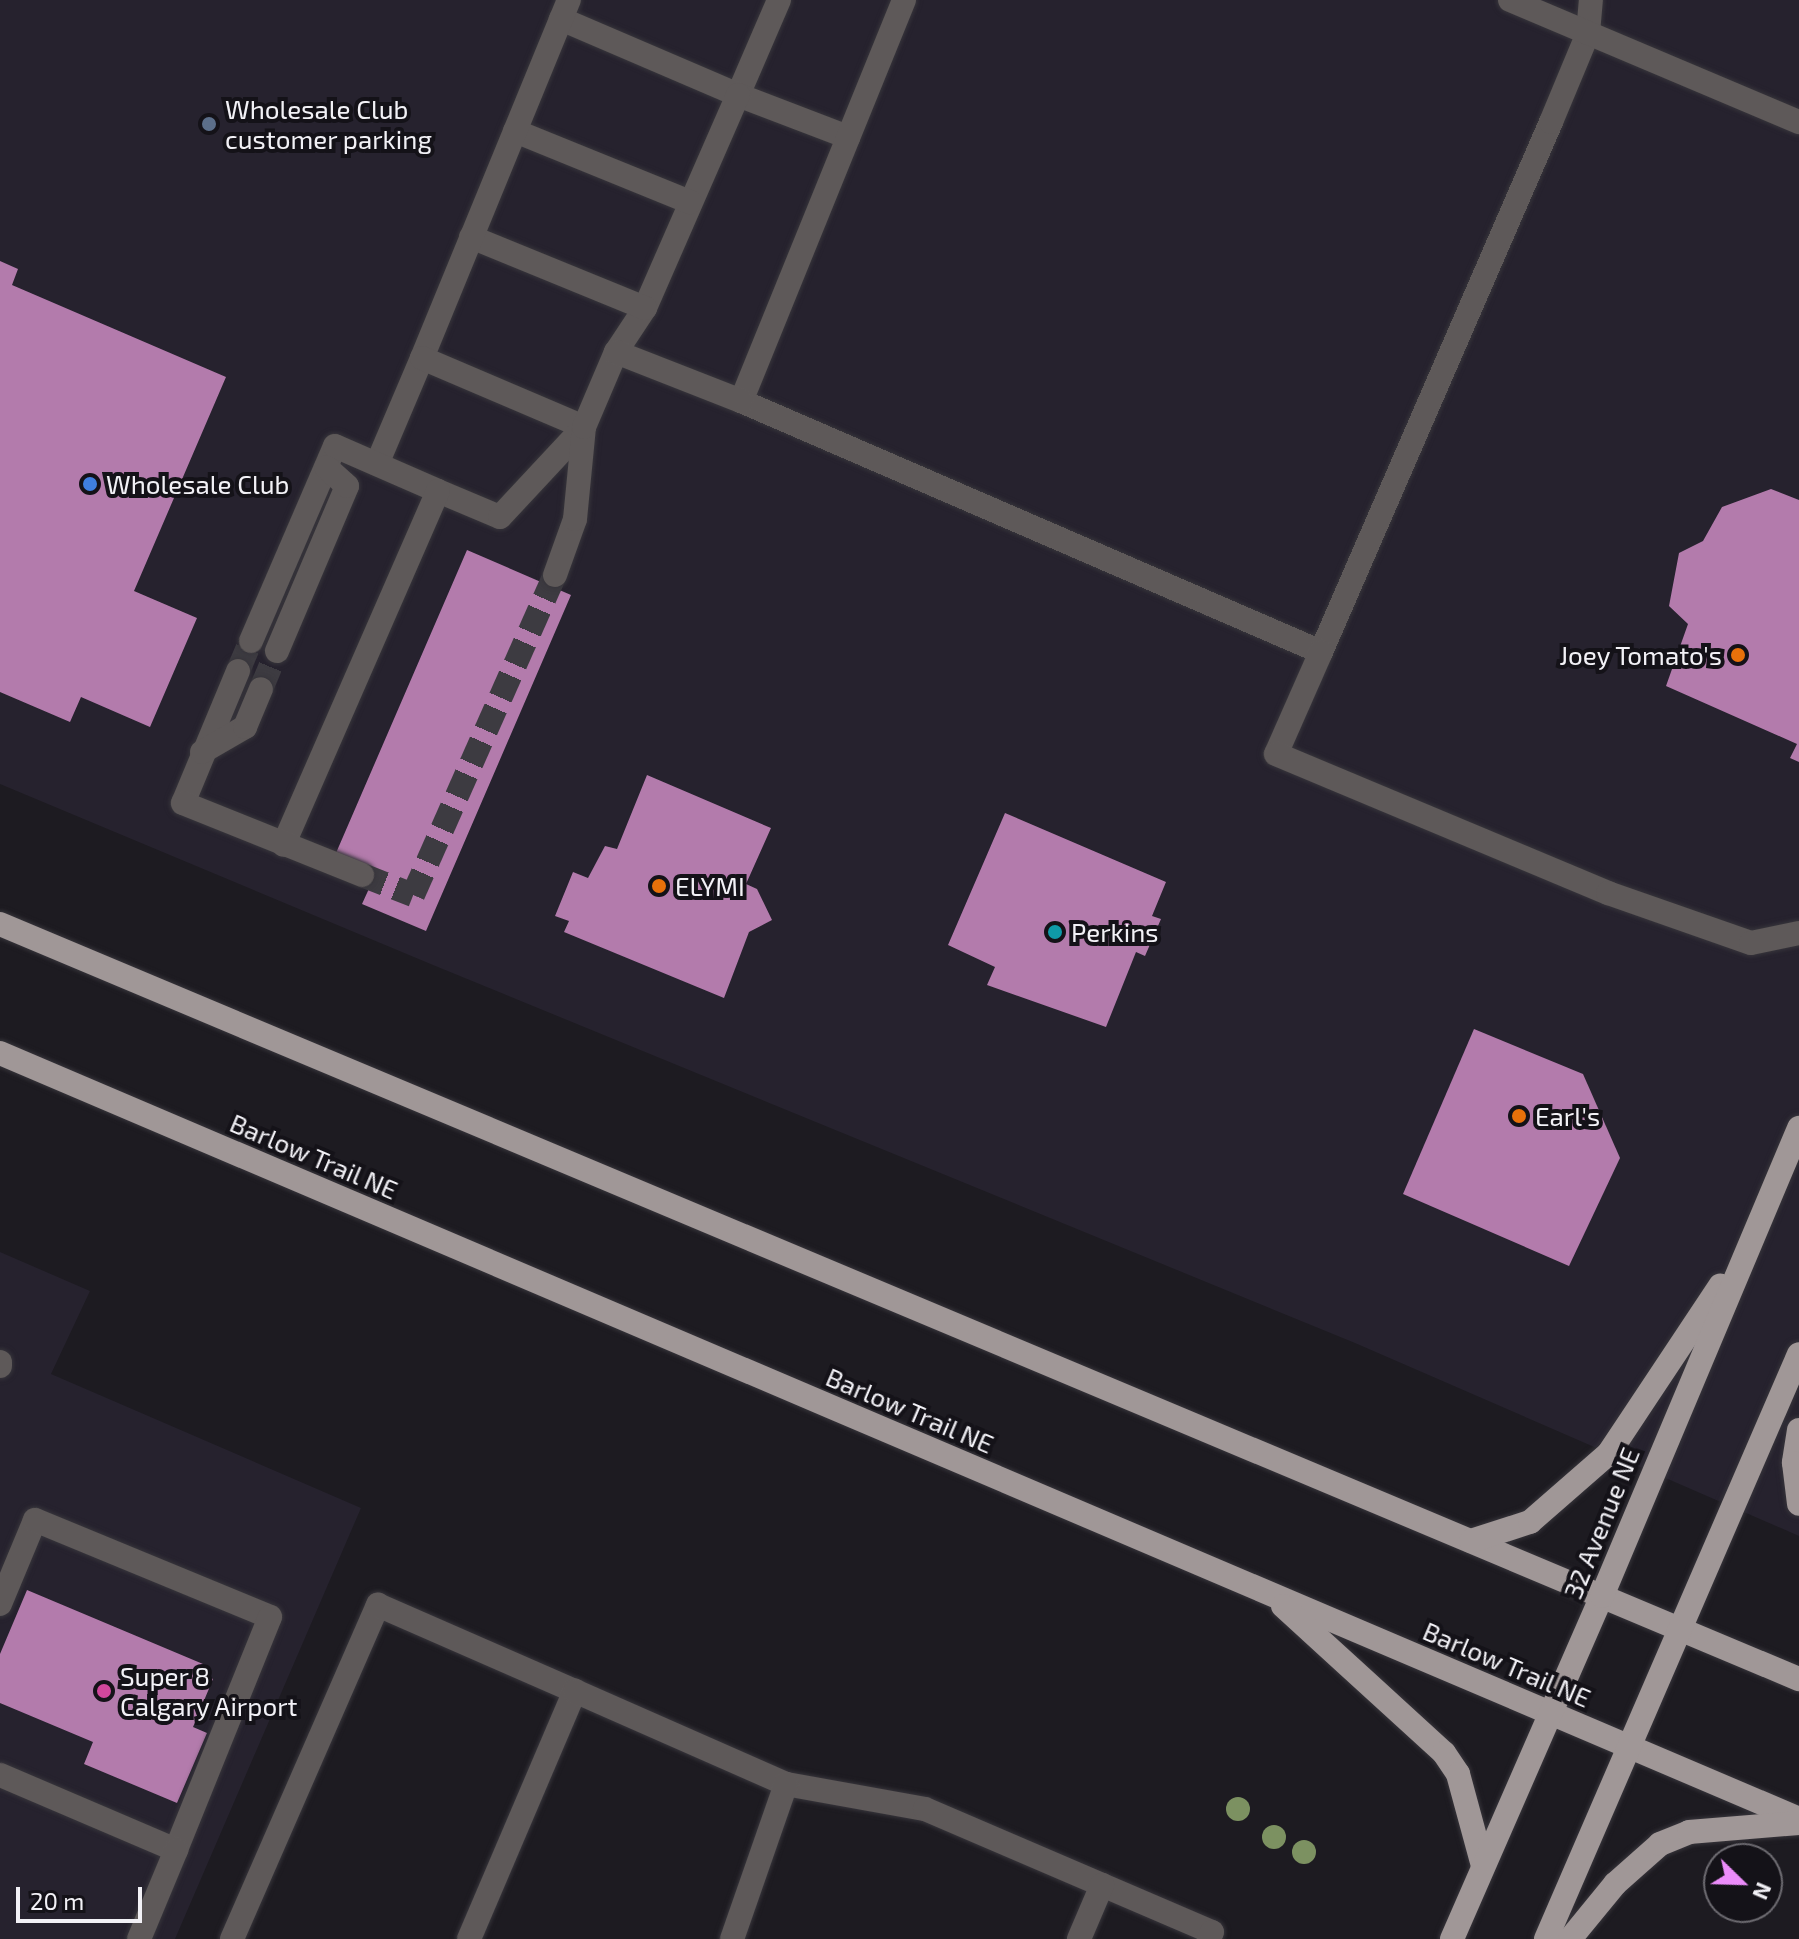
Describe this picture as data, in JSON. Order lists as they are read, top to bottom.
{
  "streets": {
    "main road": ["Barlow Trail NE", "32 Avenue NE"]
  },
  "crossings": [
    ["Barlow Trail NE", "32 Avenue NE"]
  ],
  "places": [
    "Wholesale Club customer parking",
    "Wholesale Club",
    "Joey Tomato's",
    "ELYMI",
    "Perkins",
    "Earl's",
    "Super 8 Calgary Airport"
  ],
  "scale_bar": "20 m",
  "north": "bottom right"
}
